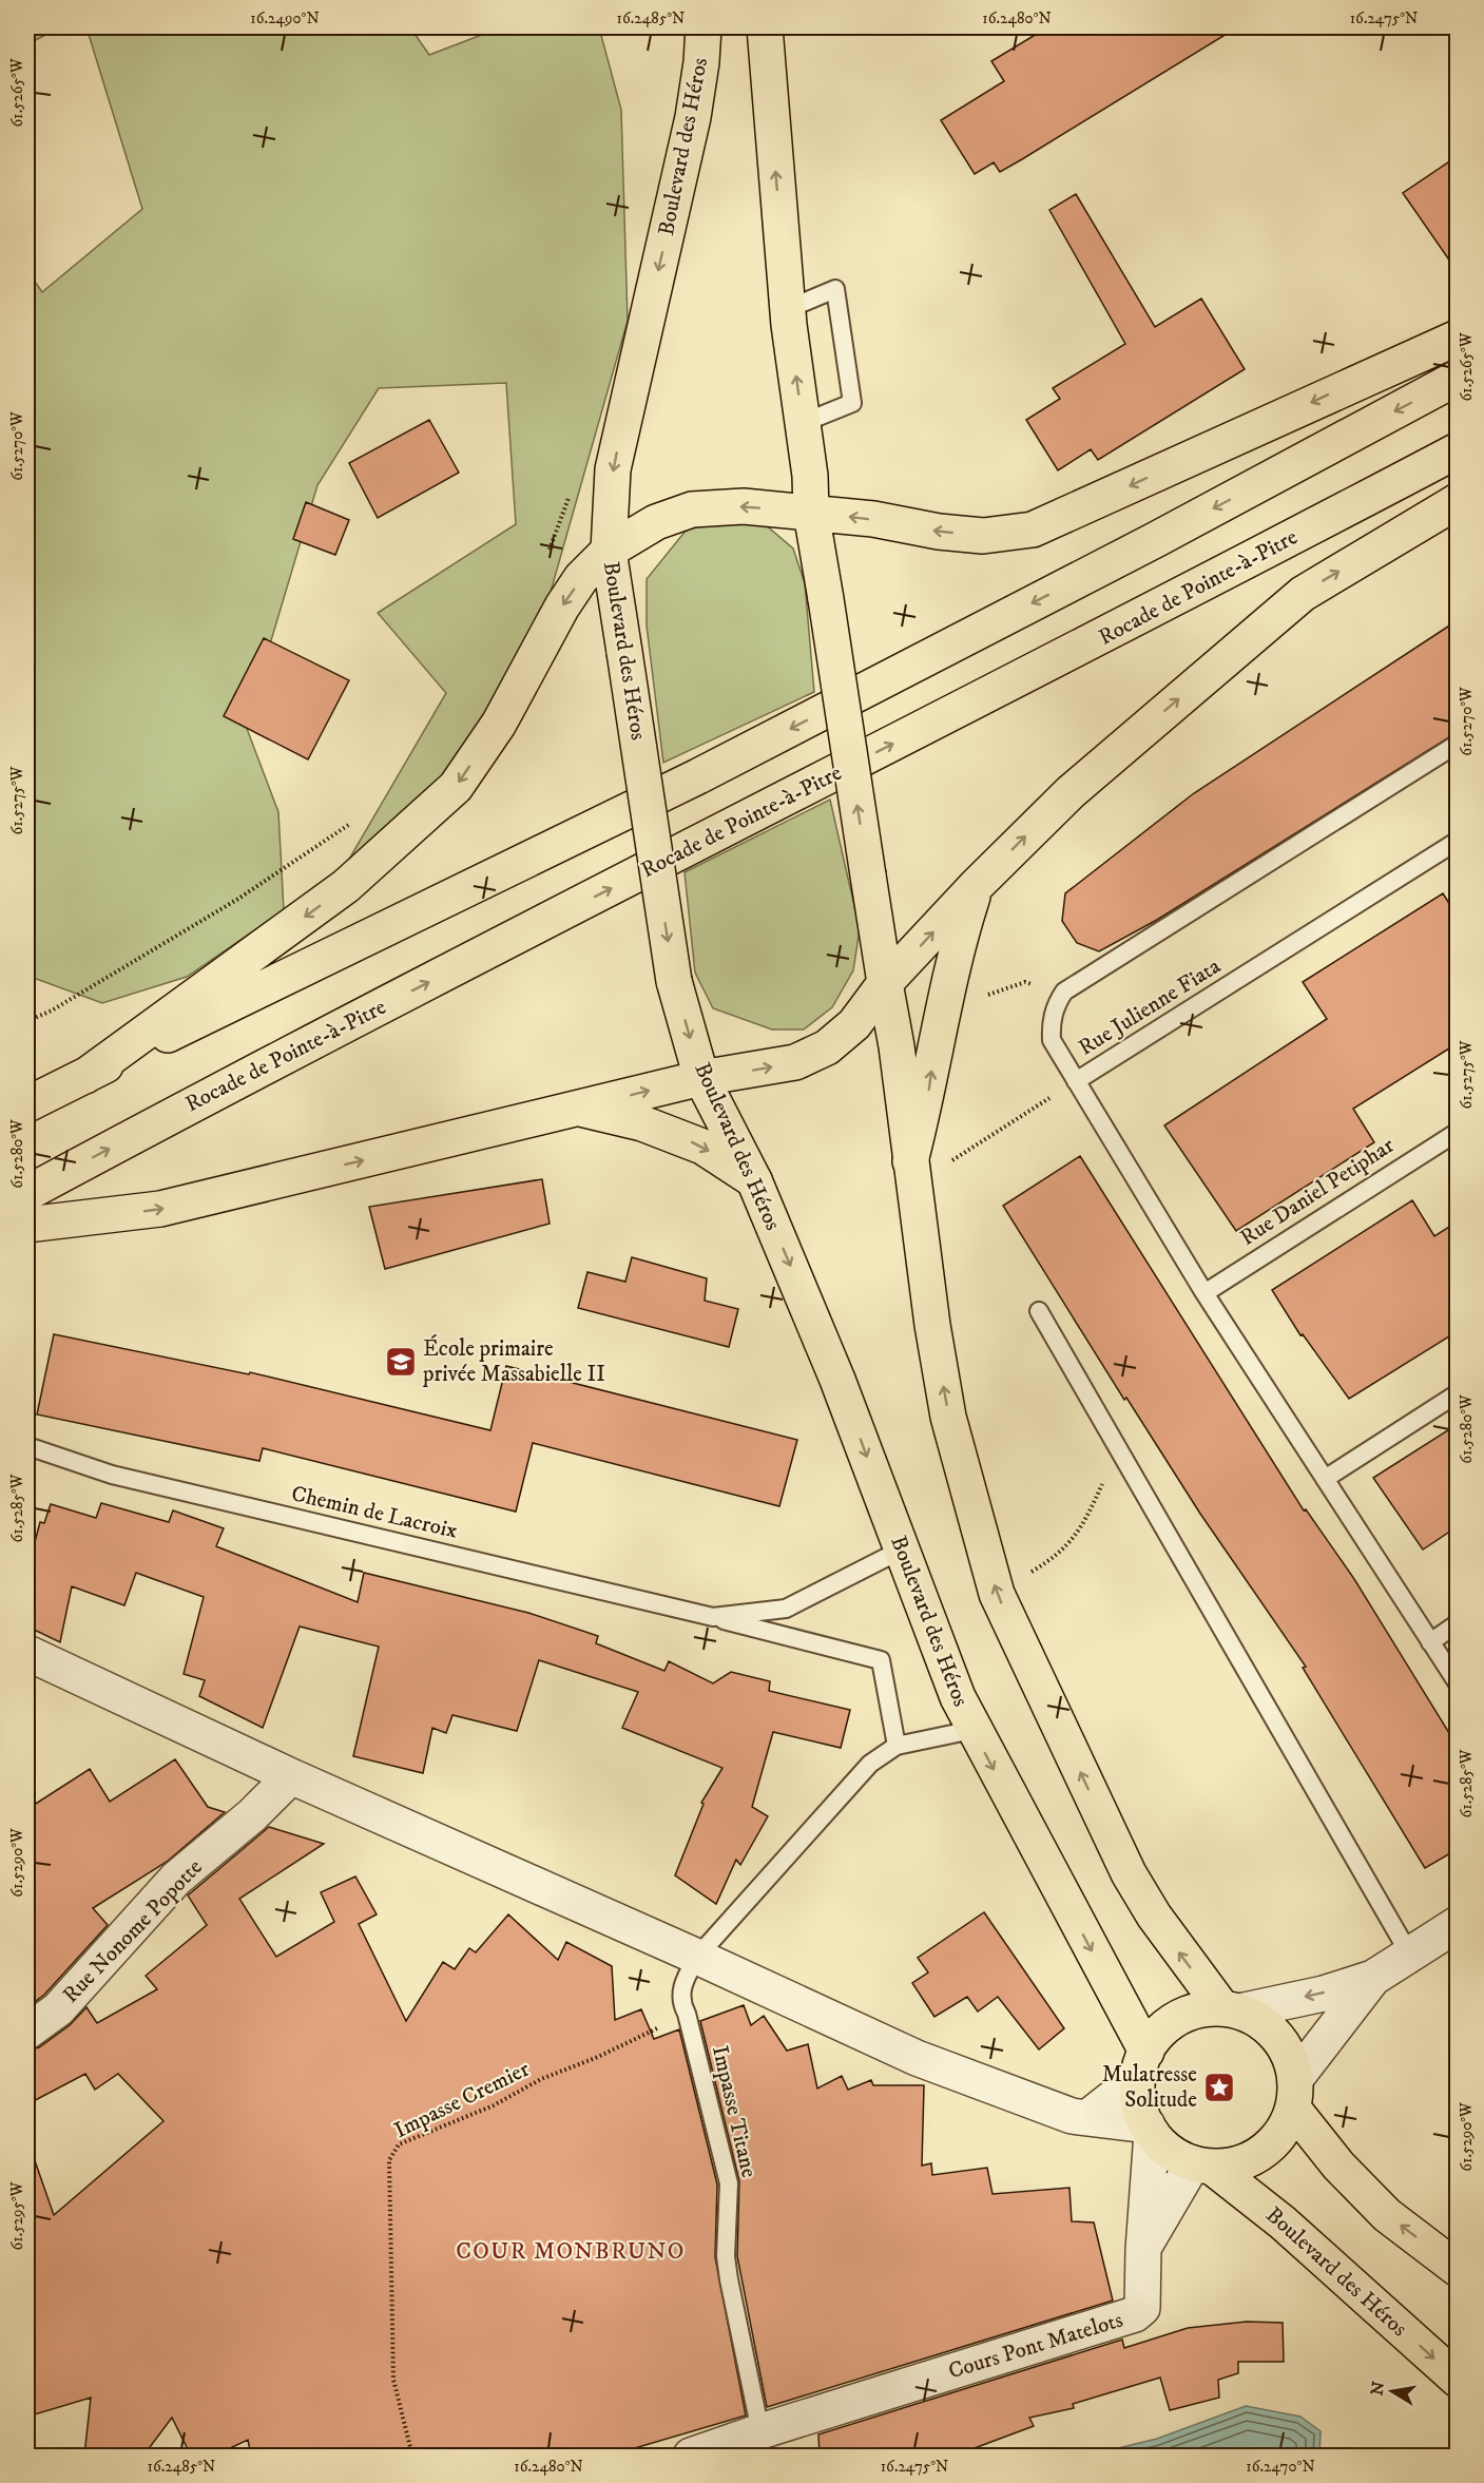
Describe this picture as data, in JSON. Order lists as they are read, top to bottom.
{
  "streets": {
    "main road": ["Boulevard des Héros", "Rocade de Pointe-à-Pitre"],
    "street": ["Rue Nonome Popotte", "Cours Pont Matelots"],
    "lane": [
      "Rue Julienne Fiata",
      "Rue Daniel Petiphar",
      "Chemin de Lacroix",
      "Impasse Titane"
    ],
    "path": ["Impasse Cremier"]
  },
  "crossings": [
    ["Boulevard des Héros", "Chemin de Lacroix"],
    ["Boulevard des Héros", "Cours Pont Matelots"],
    ["Rue Julienne Fiata", "Rue Daniel Petiphar"],
    ["Chemin de Lacroix", "Impasse Titane"],
    ["Impasse Cremier", "Impasse Titane"],
    ["Impasse Titane", "Cours Pont Matelots"]
  ],
  "districts": ["COUR MONBRUNO"],
  "places": {
    "school or university": ["École primaire privée Massabielle II"],
    "place": ["Mulatresse Solitude"]
  },
  "north": "left",
  "coordinates": [
    "16.2490°N",
    "16.2485°N",
    "16.2480°N",
    "16.2475°N",
    "61.5265°W",
    "61.5270°W",
    "61.5275°W",
    "61.5280°W",
    "61.5285°W",
    "61.5290°W",
    "61.5295°W",
    "16.2470°N"
  ]
}
